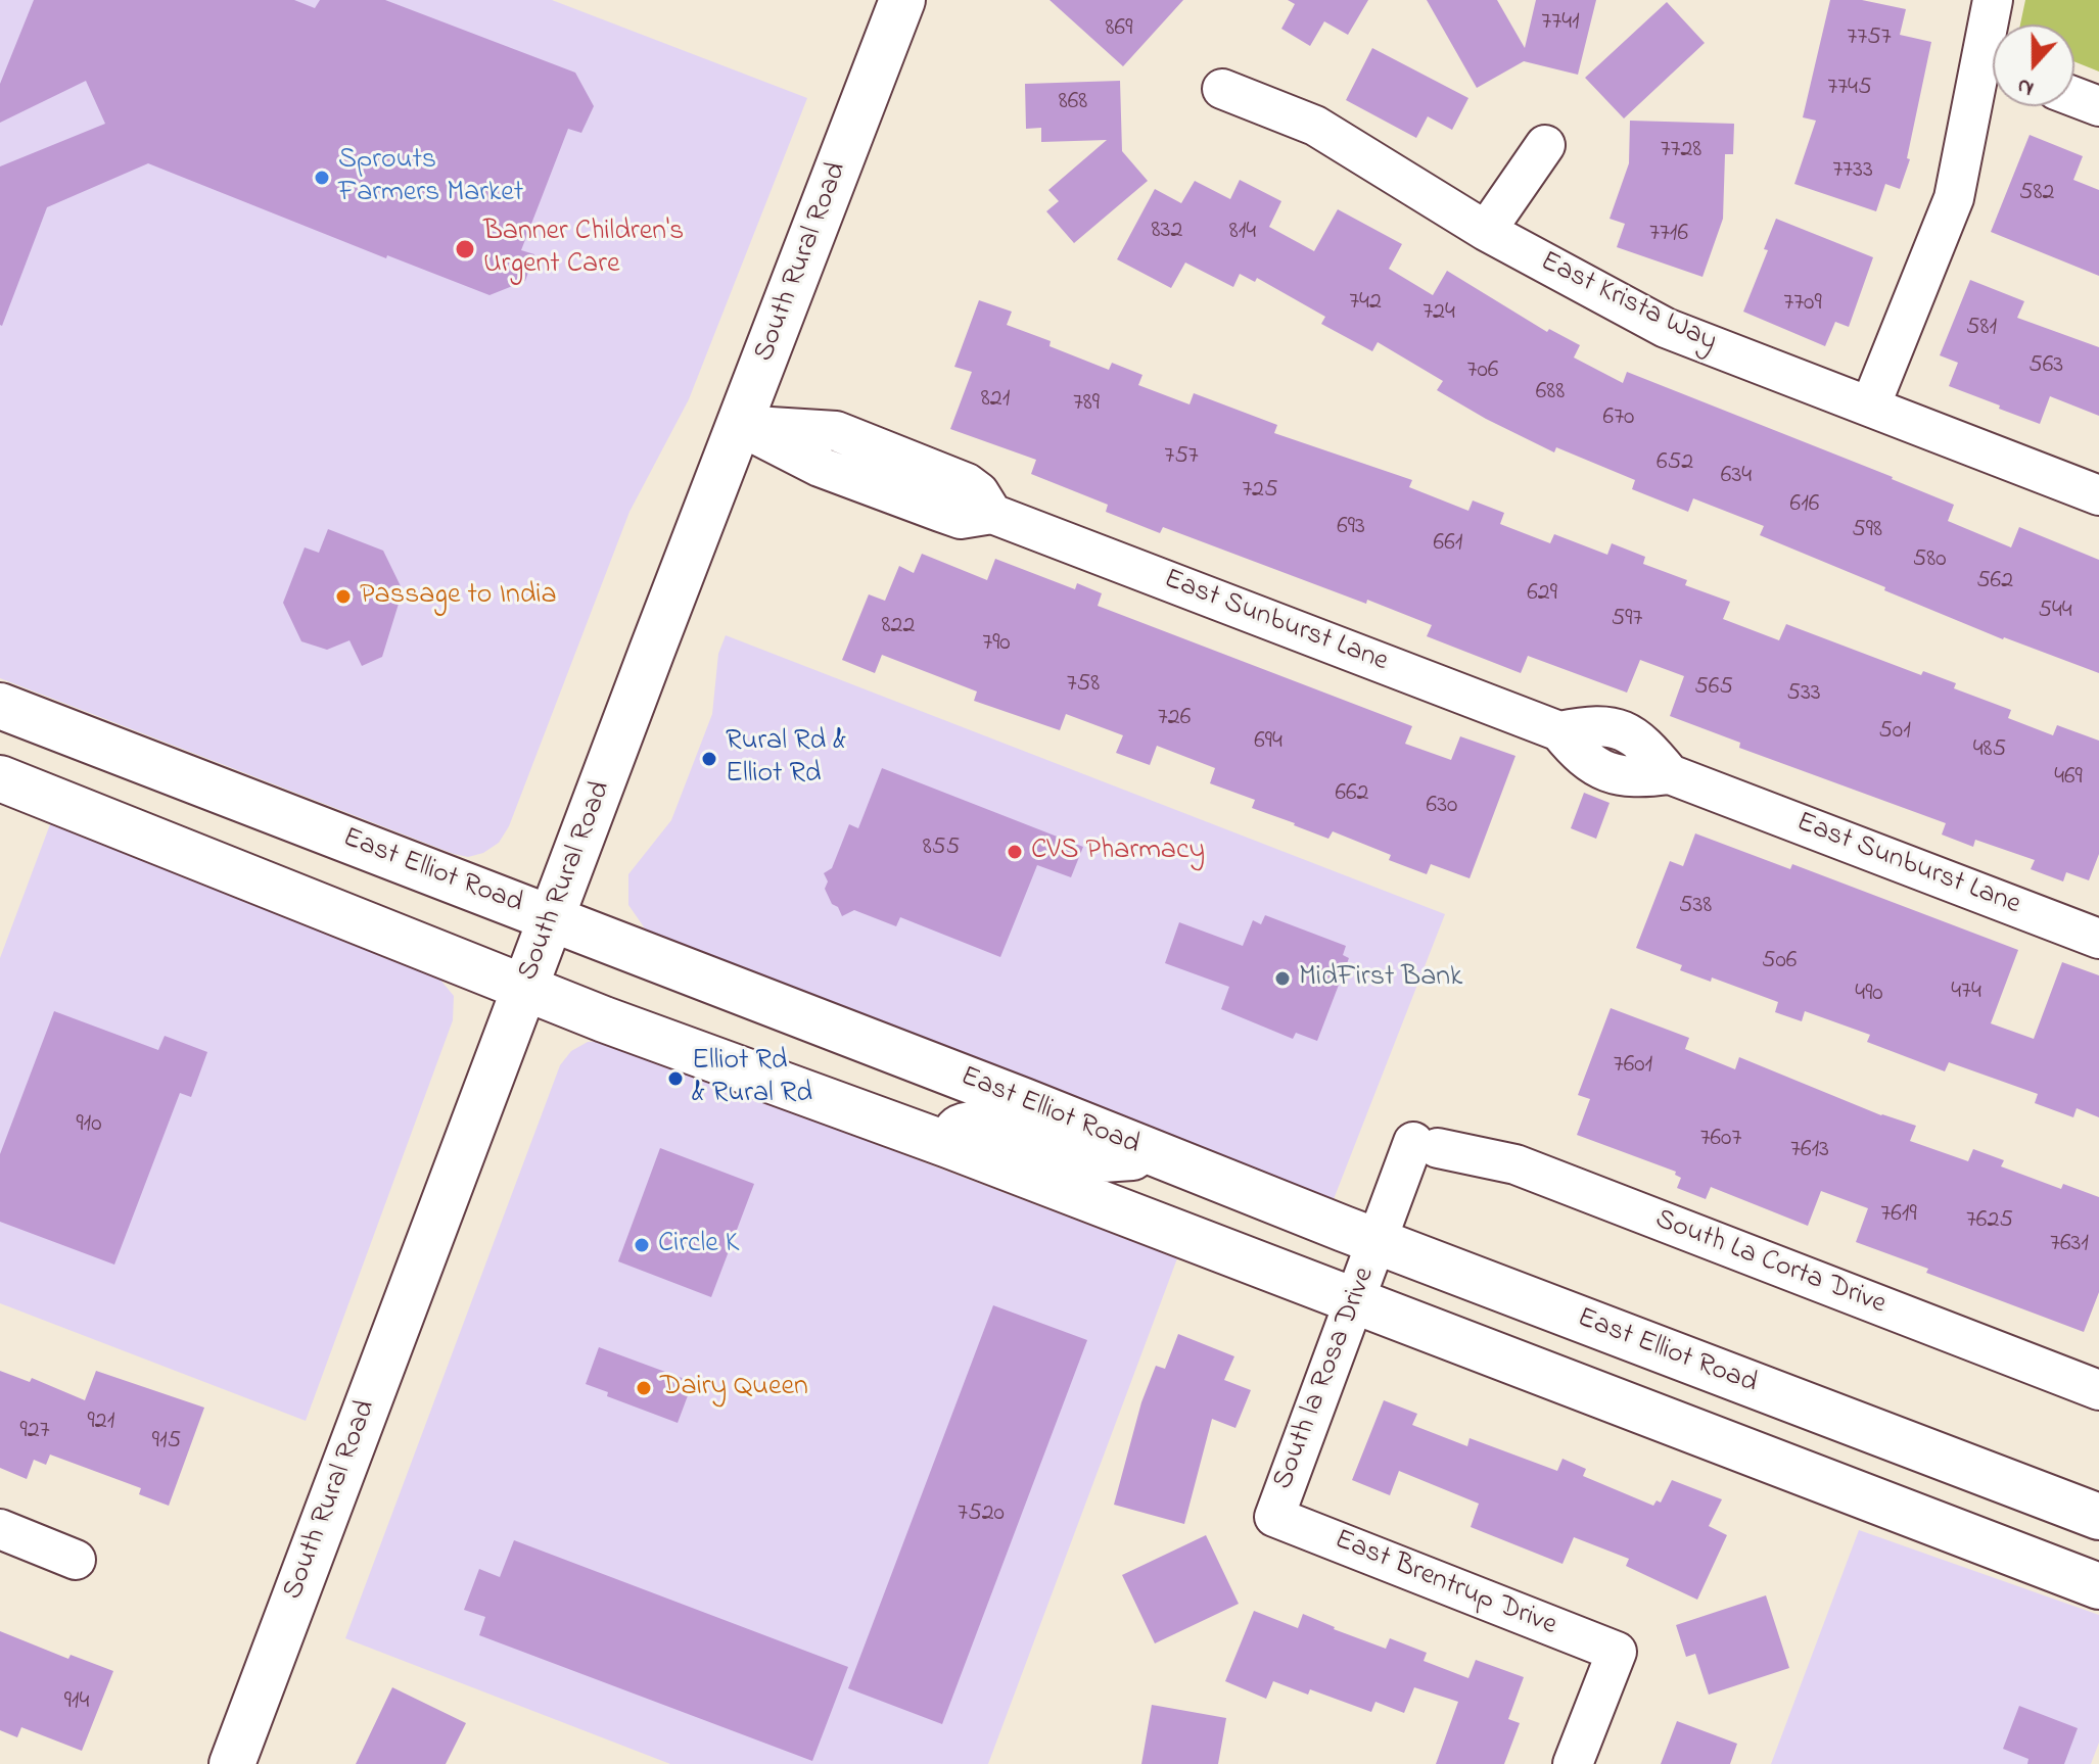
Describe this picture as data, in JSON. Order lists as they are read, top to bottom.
{
  "streets": {
    "main road": ["South Rural Road", "East Elliot Road"],
    "street": [
      "East Krista Way",
      "East Sunburst Lane",
      "South La Corta Drive",
      "South la Rosa Drive",
      "East Brentrup Drive"
    ]
  },
  "crossings": [
    ["South Rural Road", "East Sunburst Lane"],
    ["South Rural Road", "East Elliot Road"],
    ["East Elliot Road", "South la Rosa Drive"],
    ["South La Corta Drive", "South la Rosa Drive"],
    ["South la Rosa Drive", "East Brentrup Drive"]
  ],
  "places": [
    "Sprouts Farmers Market",
    "Banner Children's Urgent Care",
    "Passage to India",
    "Rural Rd & Elliot Rd",
    "CVS Pharmacy",
    "MidFirst Bank",
    "Elliot Rd & Rural Rd",
    "Circle K",
    "Dairy Queen"
  ],
  "house_numbers": [
    "7741",
    "869",
    "7757",
    "7745",
    "868",
    "7728",
    "7733",
    "582",
    "832",
    "814",
    "7716",
    "742",
    "7709",
    "724",
    "581",
    "563",
    "706",
    "688",
    "821",
    "789",
    "670",
    "757",
    "652",
    "634",
    "725",
    "616",
    "693",
    "598",
    "661",
    "580",
    "562",
    "629",
    "544",
    "597",
    "822",
    "790",
    "758",
    "565",
    "533",
    "726",
    "501",
    "694",
    "485",
    "469",
    "662",
    "630",
    "855",
    "538",
    "506",
    "474",
    "490",
    "7601",
    "910",
    "7607",
    "7613",
    "7619",
    "7625",
    "7631",
    "921",
    "927",
    "915",
    "7520",
    "914"
  ],
  "north": "bottom"
}
